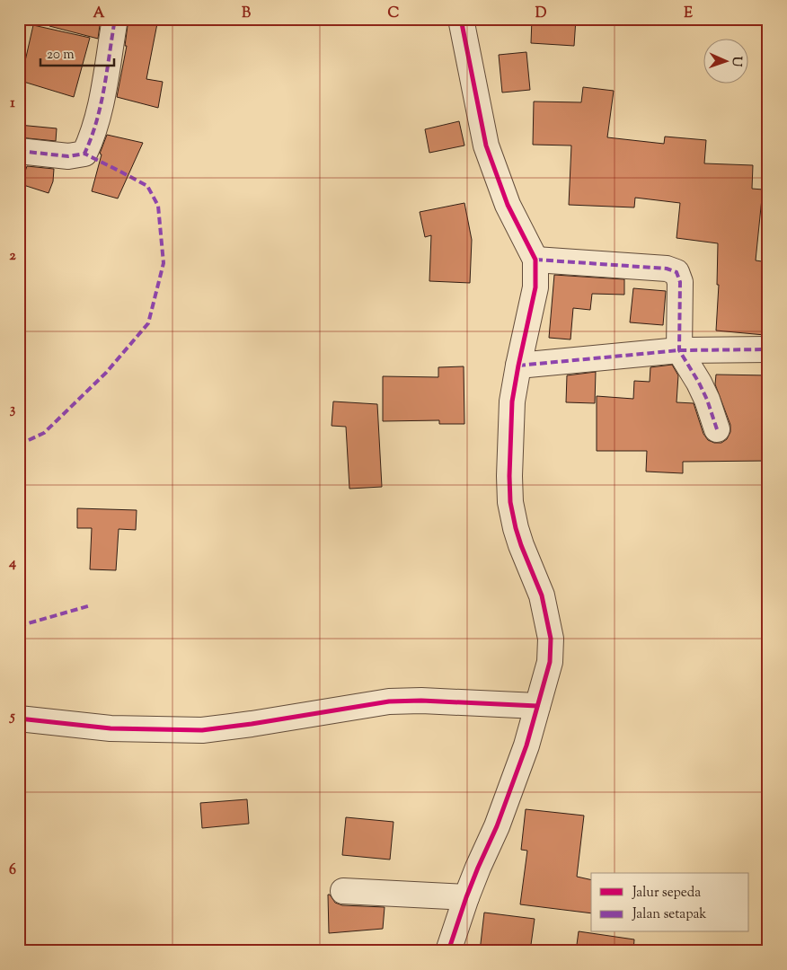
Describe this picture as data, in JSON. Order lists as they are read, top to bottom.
{
  "legend": ["Jalur sepeda", "Jalan setapak"],
  "scale_bar": "20 m",
  "north": "right",
  "grid": {
    "columns": [
      "A",
      "B",
      "C",
      "D",
      "E"
    ],
    "rows": [
      "1",
      "2",
      "3",
      "4",
      "5",
      "6"
    ]
  }
}
